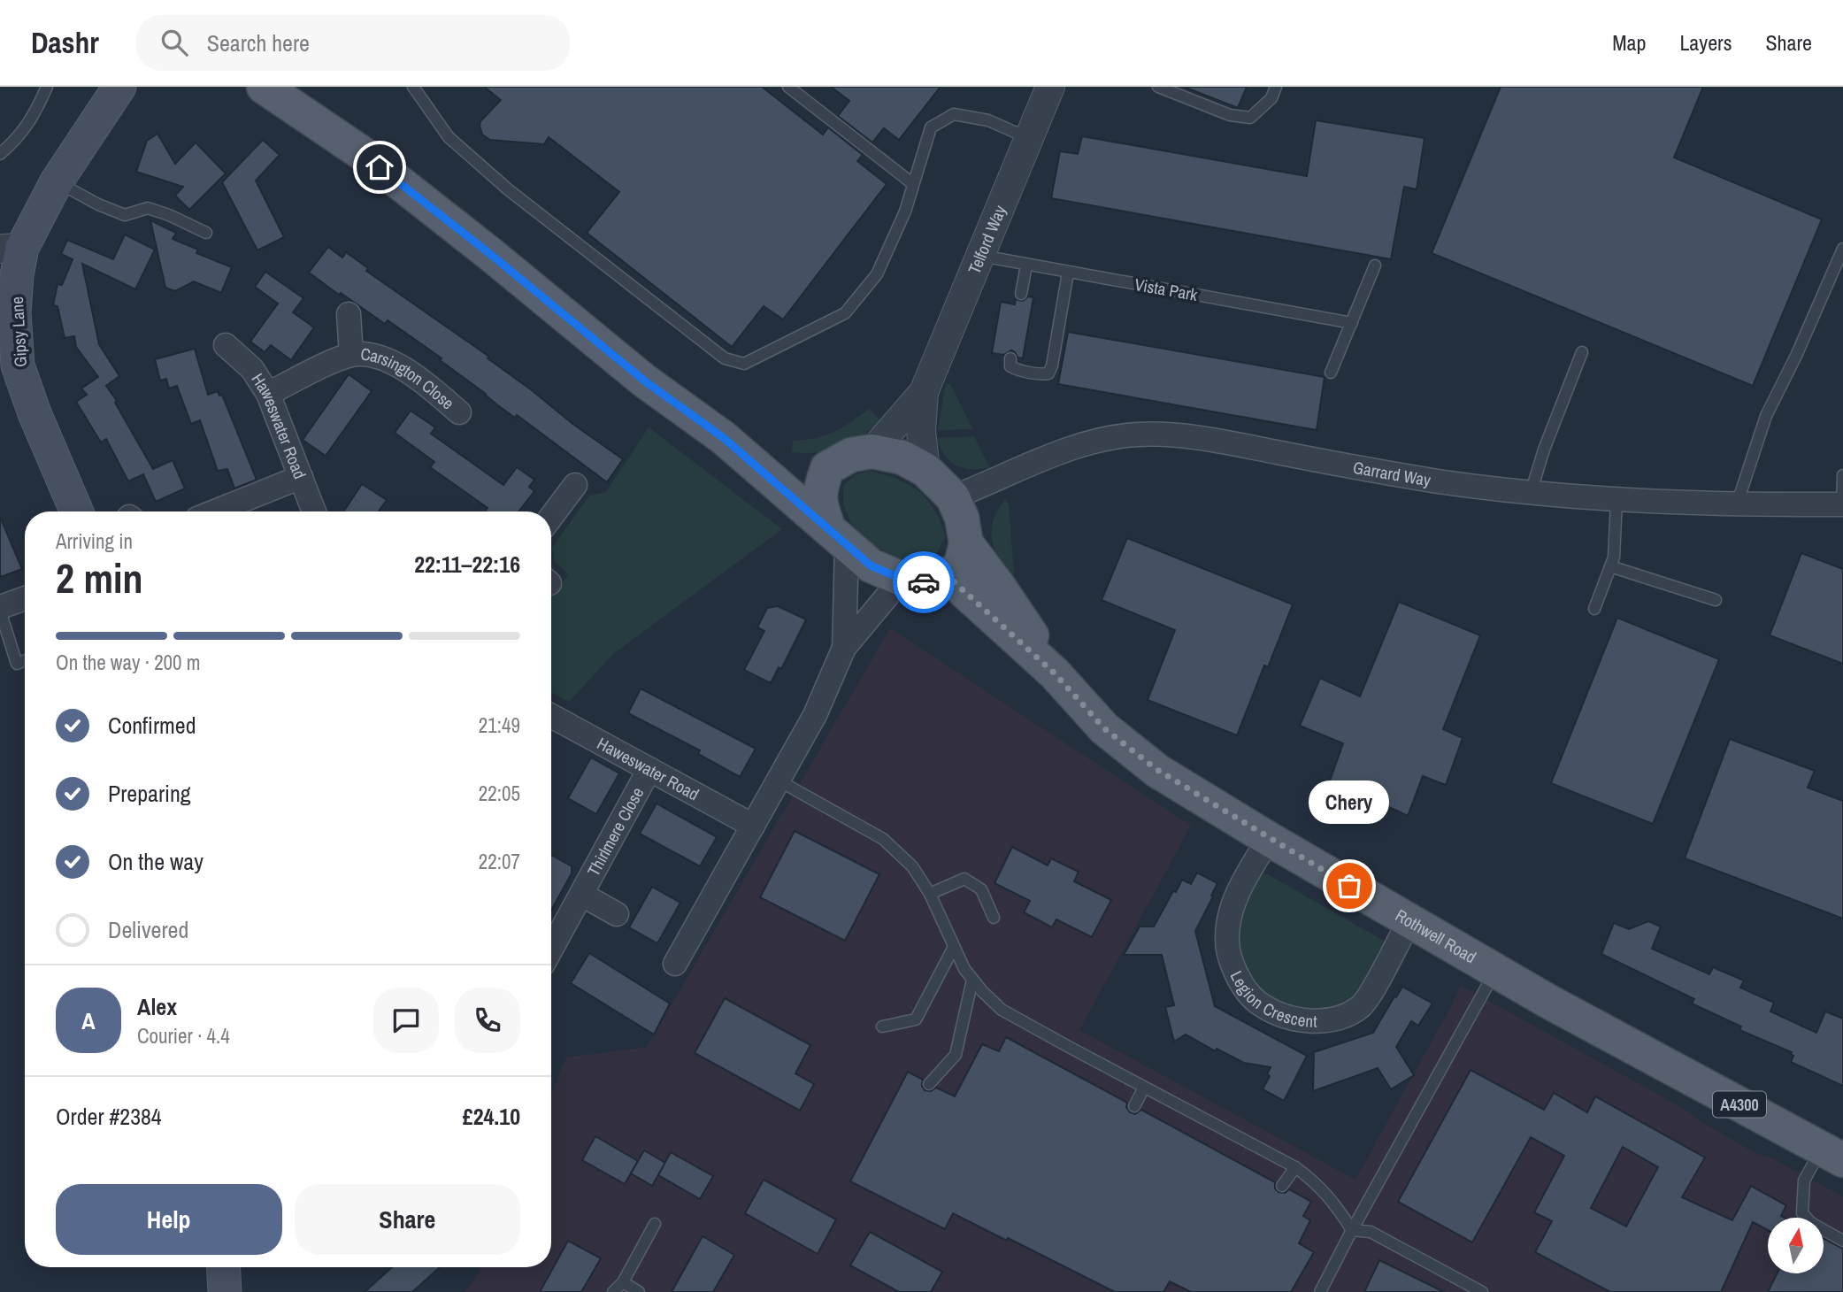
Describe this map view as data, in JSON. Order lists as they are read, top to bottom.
{
  "streets": {
    "main road": ["Gipsy Lane", "Rothwell Road", "A4300"],
    "street": [
      "Telford Way",
      "Carsington Close",
      "Haweswater Road",
      "Garrard Way",
      "Thirlmere Close",
      "Legion Crescent"
    ],
    "lane": ["Vista Park"]
  },
  "crossings": [
    ["Telford Way", "Vista Park"],
    ["Telford Way", "Garrard Way"],
    ["Telford Way", "Rothwell Road"],
    ["Telford Way", "A4300"],
    ["Carsington Close", "Haweswater Road"],
    ["Haweswater Road", "Thirlmere Close"],
    ["Garrard Way", "Rothwell Road"],
    ["Garrard Way", "A4300"],
    ["Rothwell Road", "Legion Crescent"],
    ["Rothwell Road", "A4300"]
  ],
  "places": ["Chery"],
  "north": "top",
  "page": {
    "header": "Dashr",
    "search": "Search here",
    "nav": ["Map", "Layers", "Share"],
    "heading": ["2 min", "Arriving in", "22:11–22:16"],
    "panel": [
      "Alex",
      "Courier · 4.4",
      "Order #2384",
      "£24.10"
    ],
    "bar": "On the way · 200 m",
    "list": [
      ["Confirmed", "21:49"],
      ["Preparing", "22:05"],
      ["On the way", "22:07"],
      "Delivered"
    ],
    "bubble": "Chery",
    "round": "A",
    "buttons": ["Help", "Share"]
  }
}
